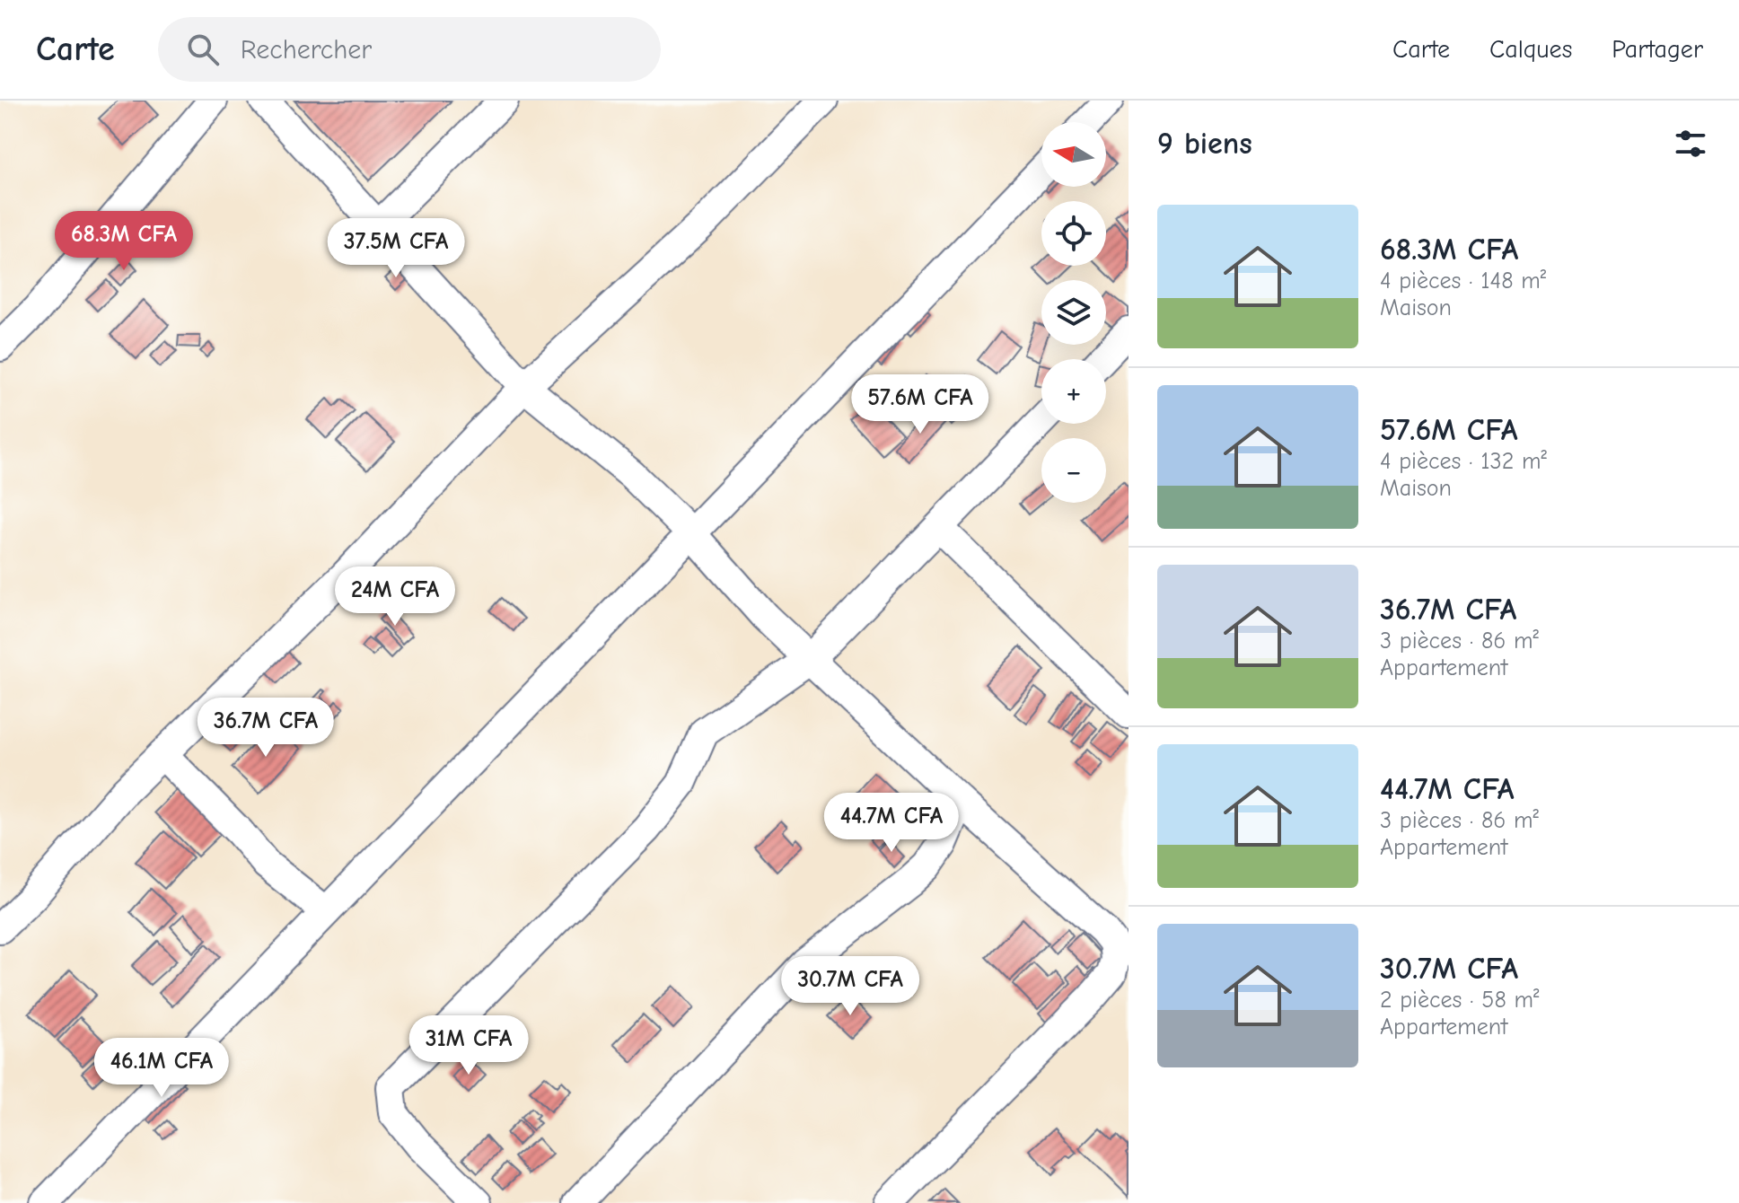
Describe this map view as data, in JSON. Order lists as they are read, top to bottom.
{
  "north": "left",
  "page": {
    "header": "Carte",
    "search": "Rechercher",
    "nav": ["Carte", "Calques", "Partager"],
    "heading": "9 biens",
    "map_buttons": ["+", "−"],
    "list": [
      {
        "name": "68.3M CFA",
        "note": "4 pièces · 148 m² · Maison"
      },
      {
        "name": "57.6M CFA",
        "note": "4 pièces · 132 m² · Maison"
      },
      {
        "name": "36.7M CFA",
        "note": "3 pièces · 86 m² · Appartement"
      },
      {
        "name": "44.7M CFA",
        "note": "3 pièces · 86 m² · Appartement"
      },
      {
        "name": "30.7M CFA",
        "note": "2 pièces · 58 m² · Appartement"
      }
    ],
    "price": [
      "68.3M CFA",
      "37.5M CFA",
      "57.6M CFA",
      "24M CFA",
      "36.7M CFA",
      "44.7M CFA",
      "30.7M CFA",
      "31M CFA",
      "46.1M CFA"
    ]
  }
}
